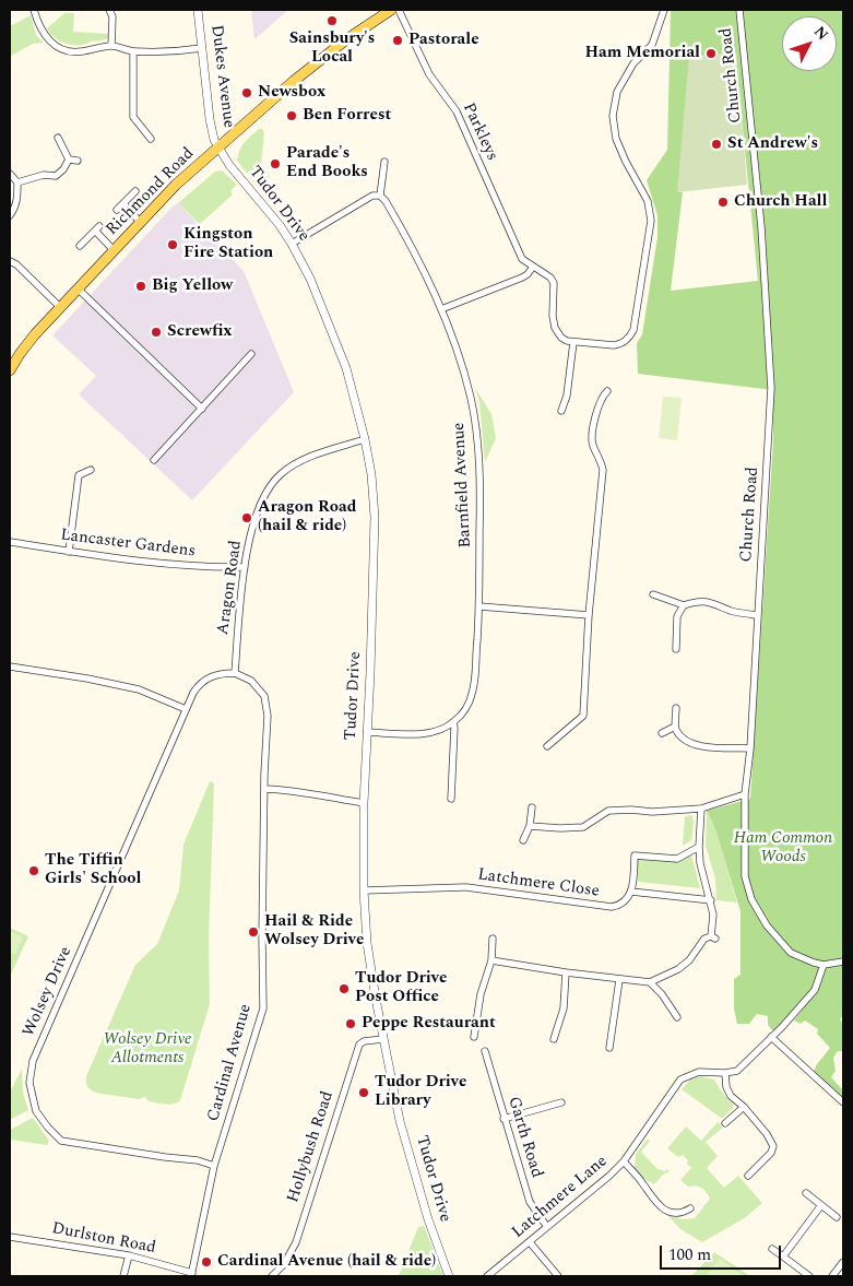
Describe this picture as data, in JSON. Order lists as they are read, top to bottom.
{
  "streets": {
    "main road": ["Richmond Road"],
    "street": [
      "Church Road",
      "Dukes Avenue",
      "Parkleys",
      "Tudor Drive",
      "Barnfield Avenue",
      "Lancaster Gardens",
      "Aragon Road",
      "Latchmere Close",
      "Wolsey Drive",
      "Cardinal Avenue",
      "Garth Road",
      "Hollybush Road",
      "Latchmere Lane",
      "Durlston Road"
    ]
  },
  "crossings": [
    ["Dukes Avenue", "Richmond Road"],
    ["Dukes Avenue", "Tudor Drive"],
    ["Richmond Road", "Tudor Drive"],
    ["Tudor Drive", "Aragon Road"],
    ["Tudor Drive", "Latchmere Close"],
    ["Tudor Drive", "Hollybush Road"],
    ["Lancaster Gardens", "Aragon Road"],
    ["Wolsey Drive", "Cardinal Avenue"],
    ["Cardinal Avenue", "Durlston Road"],
    ["Garth Road", "Latchmere Lane"]
  ],
  "parks": ["Ham Common Woods", "Wolsey Drive Allotments"],
  "places": [
    "Sainsbury's Local",
    "Pastorale",
    "Ham Memorial",
    "Newsbox",
    "Ben Forrest",
    "St Andrew's",
    "Parade's End Books",
    "Church Hall",
    "Kingston Fire Station",
    "Big Yellow",
    "Screwfix",
    "Aragon Road (hail & ride)",
    "The Tiffin Girls' School",
    "Hail & Ride Wolsey Drive",
    "Tudor Drive Post Office",
    "Peppe Restaurant",
    "Tudor Drive Library",
    "Cardinal Avenue (hail & ride)"
  ],
  "scale_bar": "100 m",
  "north": "top right"
}
